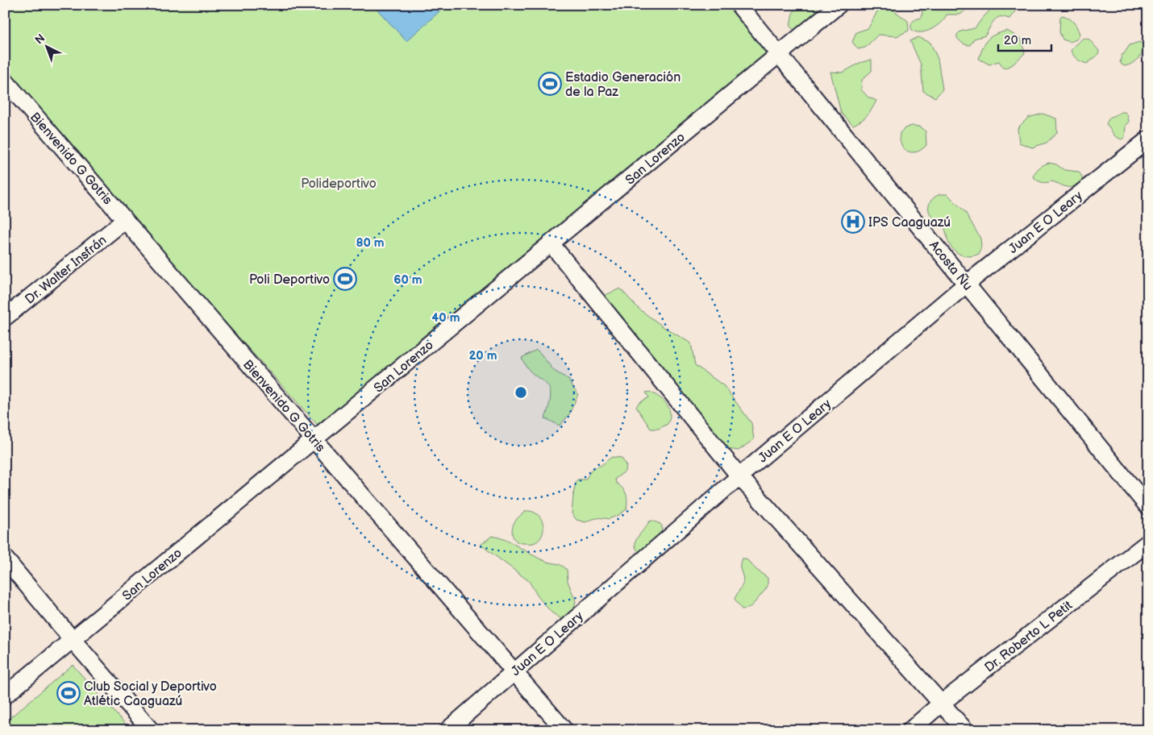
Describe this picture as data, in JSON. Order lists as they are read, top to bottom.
{
  "streets": {
    "street": [
      "Bienvenido G Gotris",
      "San Lorenzo",
      "Juan E O Leary",
      "Acosta Ñu",
      "Dr. Walter Insfrán",
      "Dr. Roberto L Petit"
    ]
  },
  "crossings": [
    ["Bienvenido G Gotris", "San Lorenzo"],
    ["Bienvenido G Gotris", "Juan E O Leary"],
    ["Bienvenido G Gotris", "Dr. Walter Insfrán"],
    ["San Lorenzo", "Acosta Ñu"],
    ["Juan E O Leary", "Acosta Ñu"]
  ],
  "parks": ["Polideportivo"],
  "places": {
    "sports": ["Estadio Generación de la Paz", "Poli Deportivo", "Club Social y Deportivo Atlétic Caaguazú"],
    "hospital": ["IPS Caaguazú"]
  },
  "scale_bar": "20 m",
  "north": "top left",
  "rings": [
    "80 m",
    "60 m",
    "40 m",
    "20 m"
  ]
}
